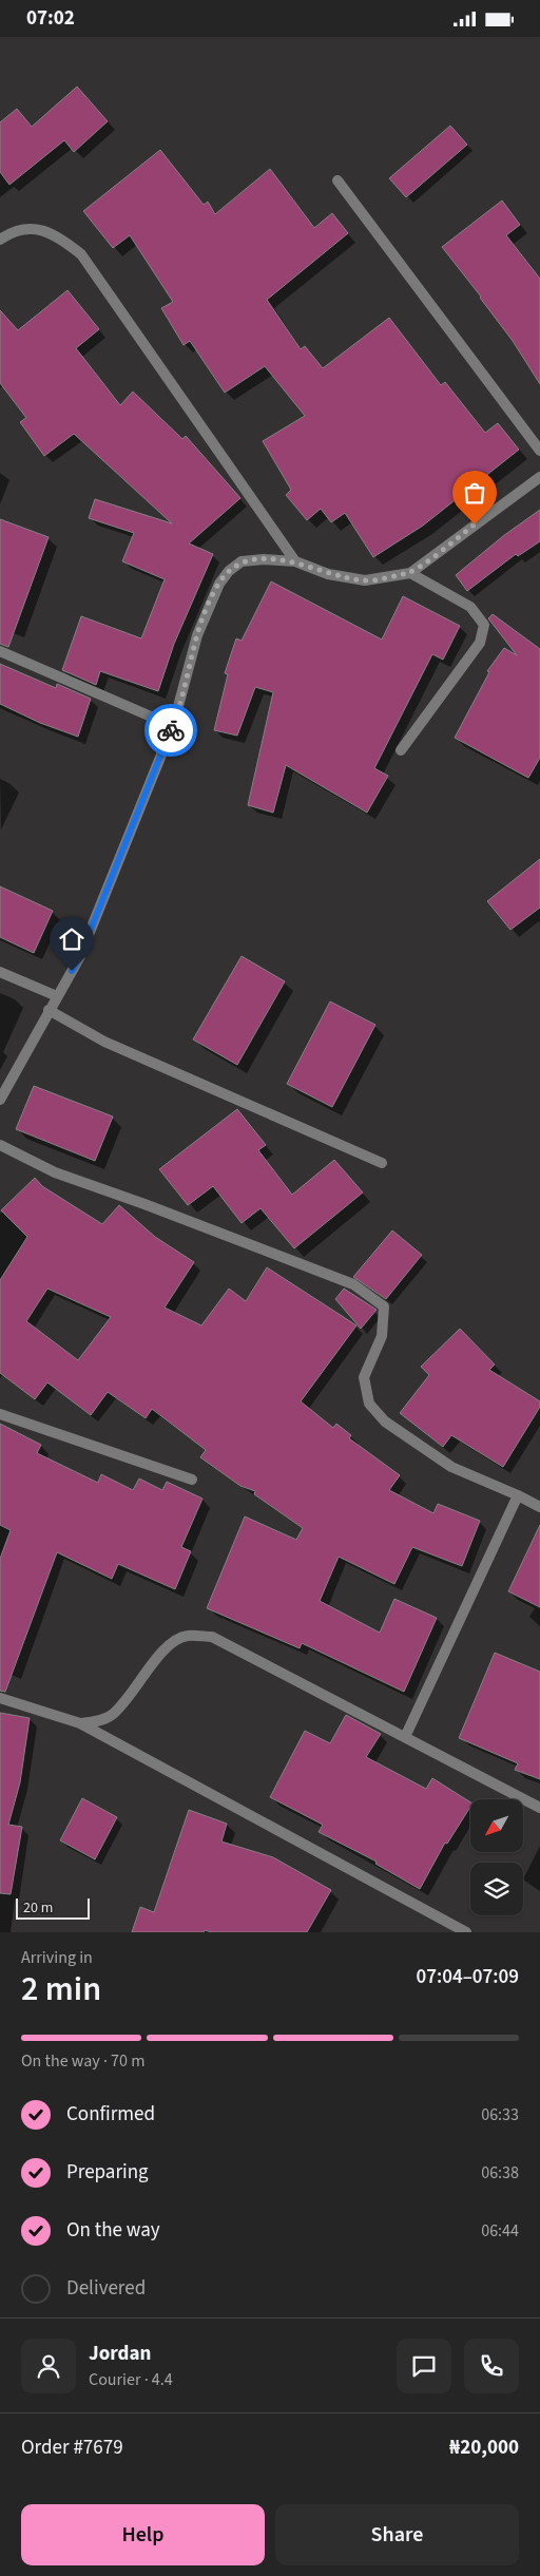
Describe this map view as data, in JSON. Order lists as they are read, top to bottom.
{
  "scale_bar": "20 m",
  "north": "bottom left",
  "page": {
    "status": "07:02",
    "scale": "20 m",
    "heading": ["2 min", "Arriving in", "07:04–07:09"],
    "panel": [
      "Jordan",
      "Courier · 4.4",
      "Order #7679",
      "₦20,000"
    ],
    "bar": "On the way · 70 m",
    "list": [
      ["Confirmed", "06:33"],
      ["Preparing", "06:38"],
      ["On the way", "06:44"],
      "Delivered"
    ],
    "buttons": ["Help", "Share"]
  }
}
